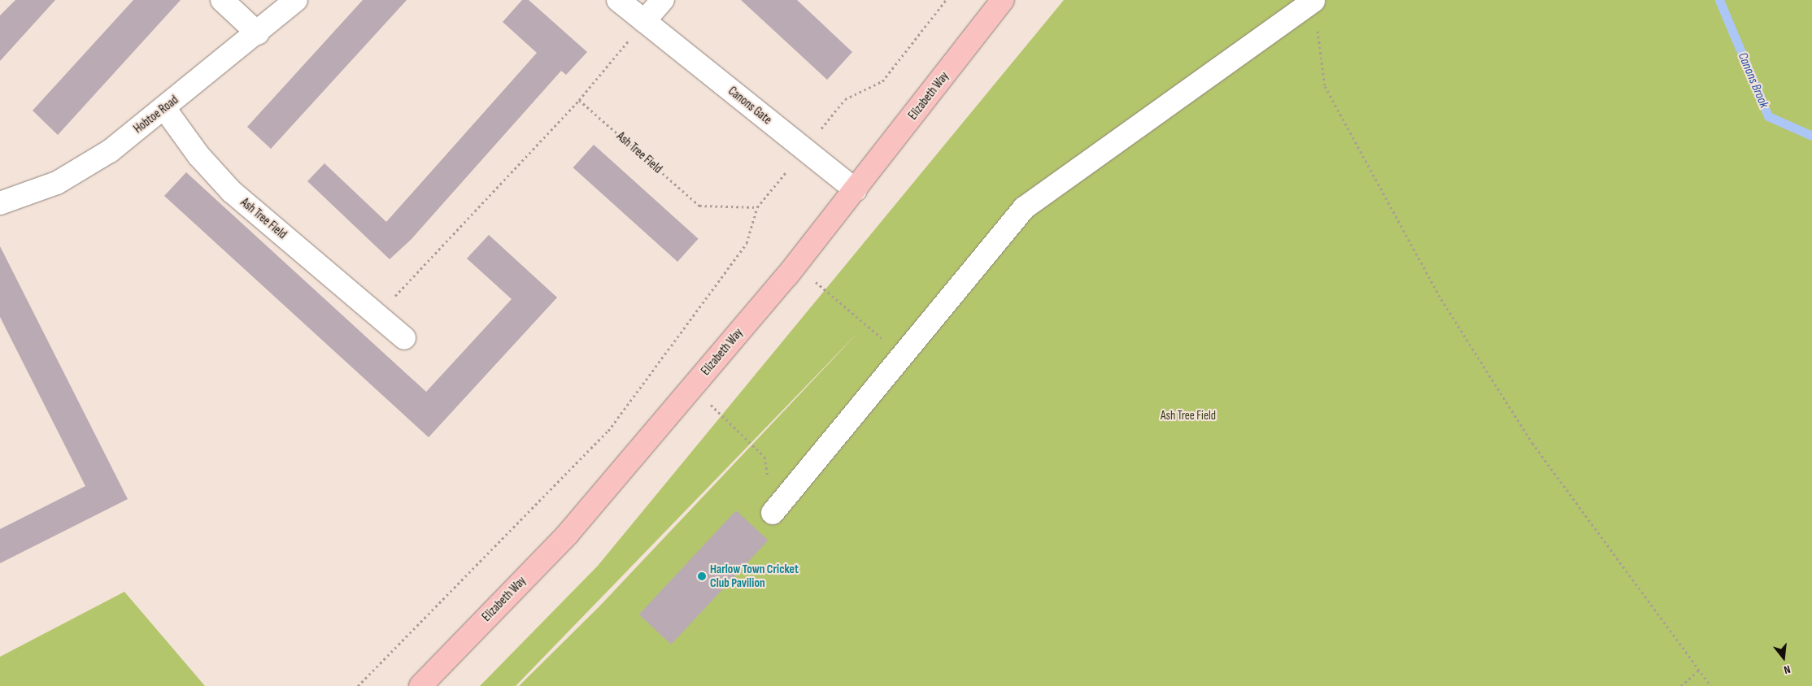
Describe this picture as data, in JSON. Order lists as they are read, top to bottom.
{
  "streets": {
    "main road": ["Elizabeth Way"],
    "street": ["Canons Gate", "Hobtoe Road", "Ash Tree Field"]
  },
  "crossings": [
    ["Elizabeth Way", "Canons Gate"],
    ["Hobtoe Road", "Ash Tree Field"]
  ],
  "water": ["Canons Brook"],
  "parks": ["Ash Tree Field"],
  "places": ["Harlow Town Cricket Club Pavilion"],
  "north": "bottom"
}
